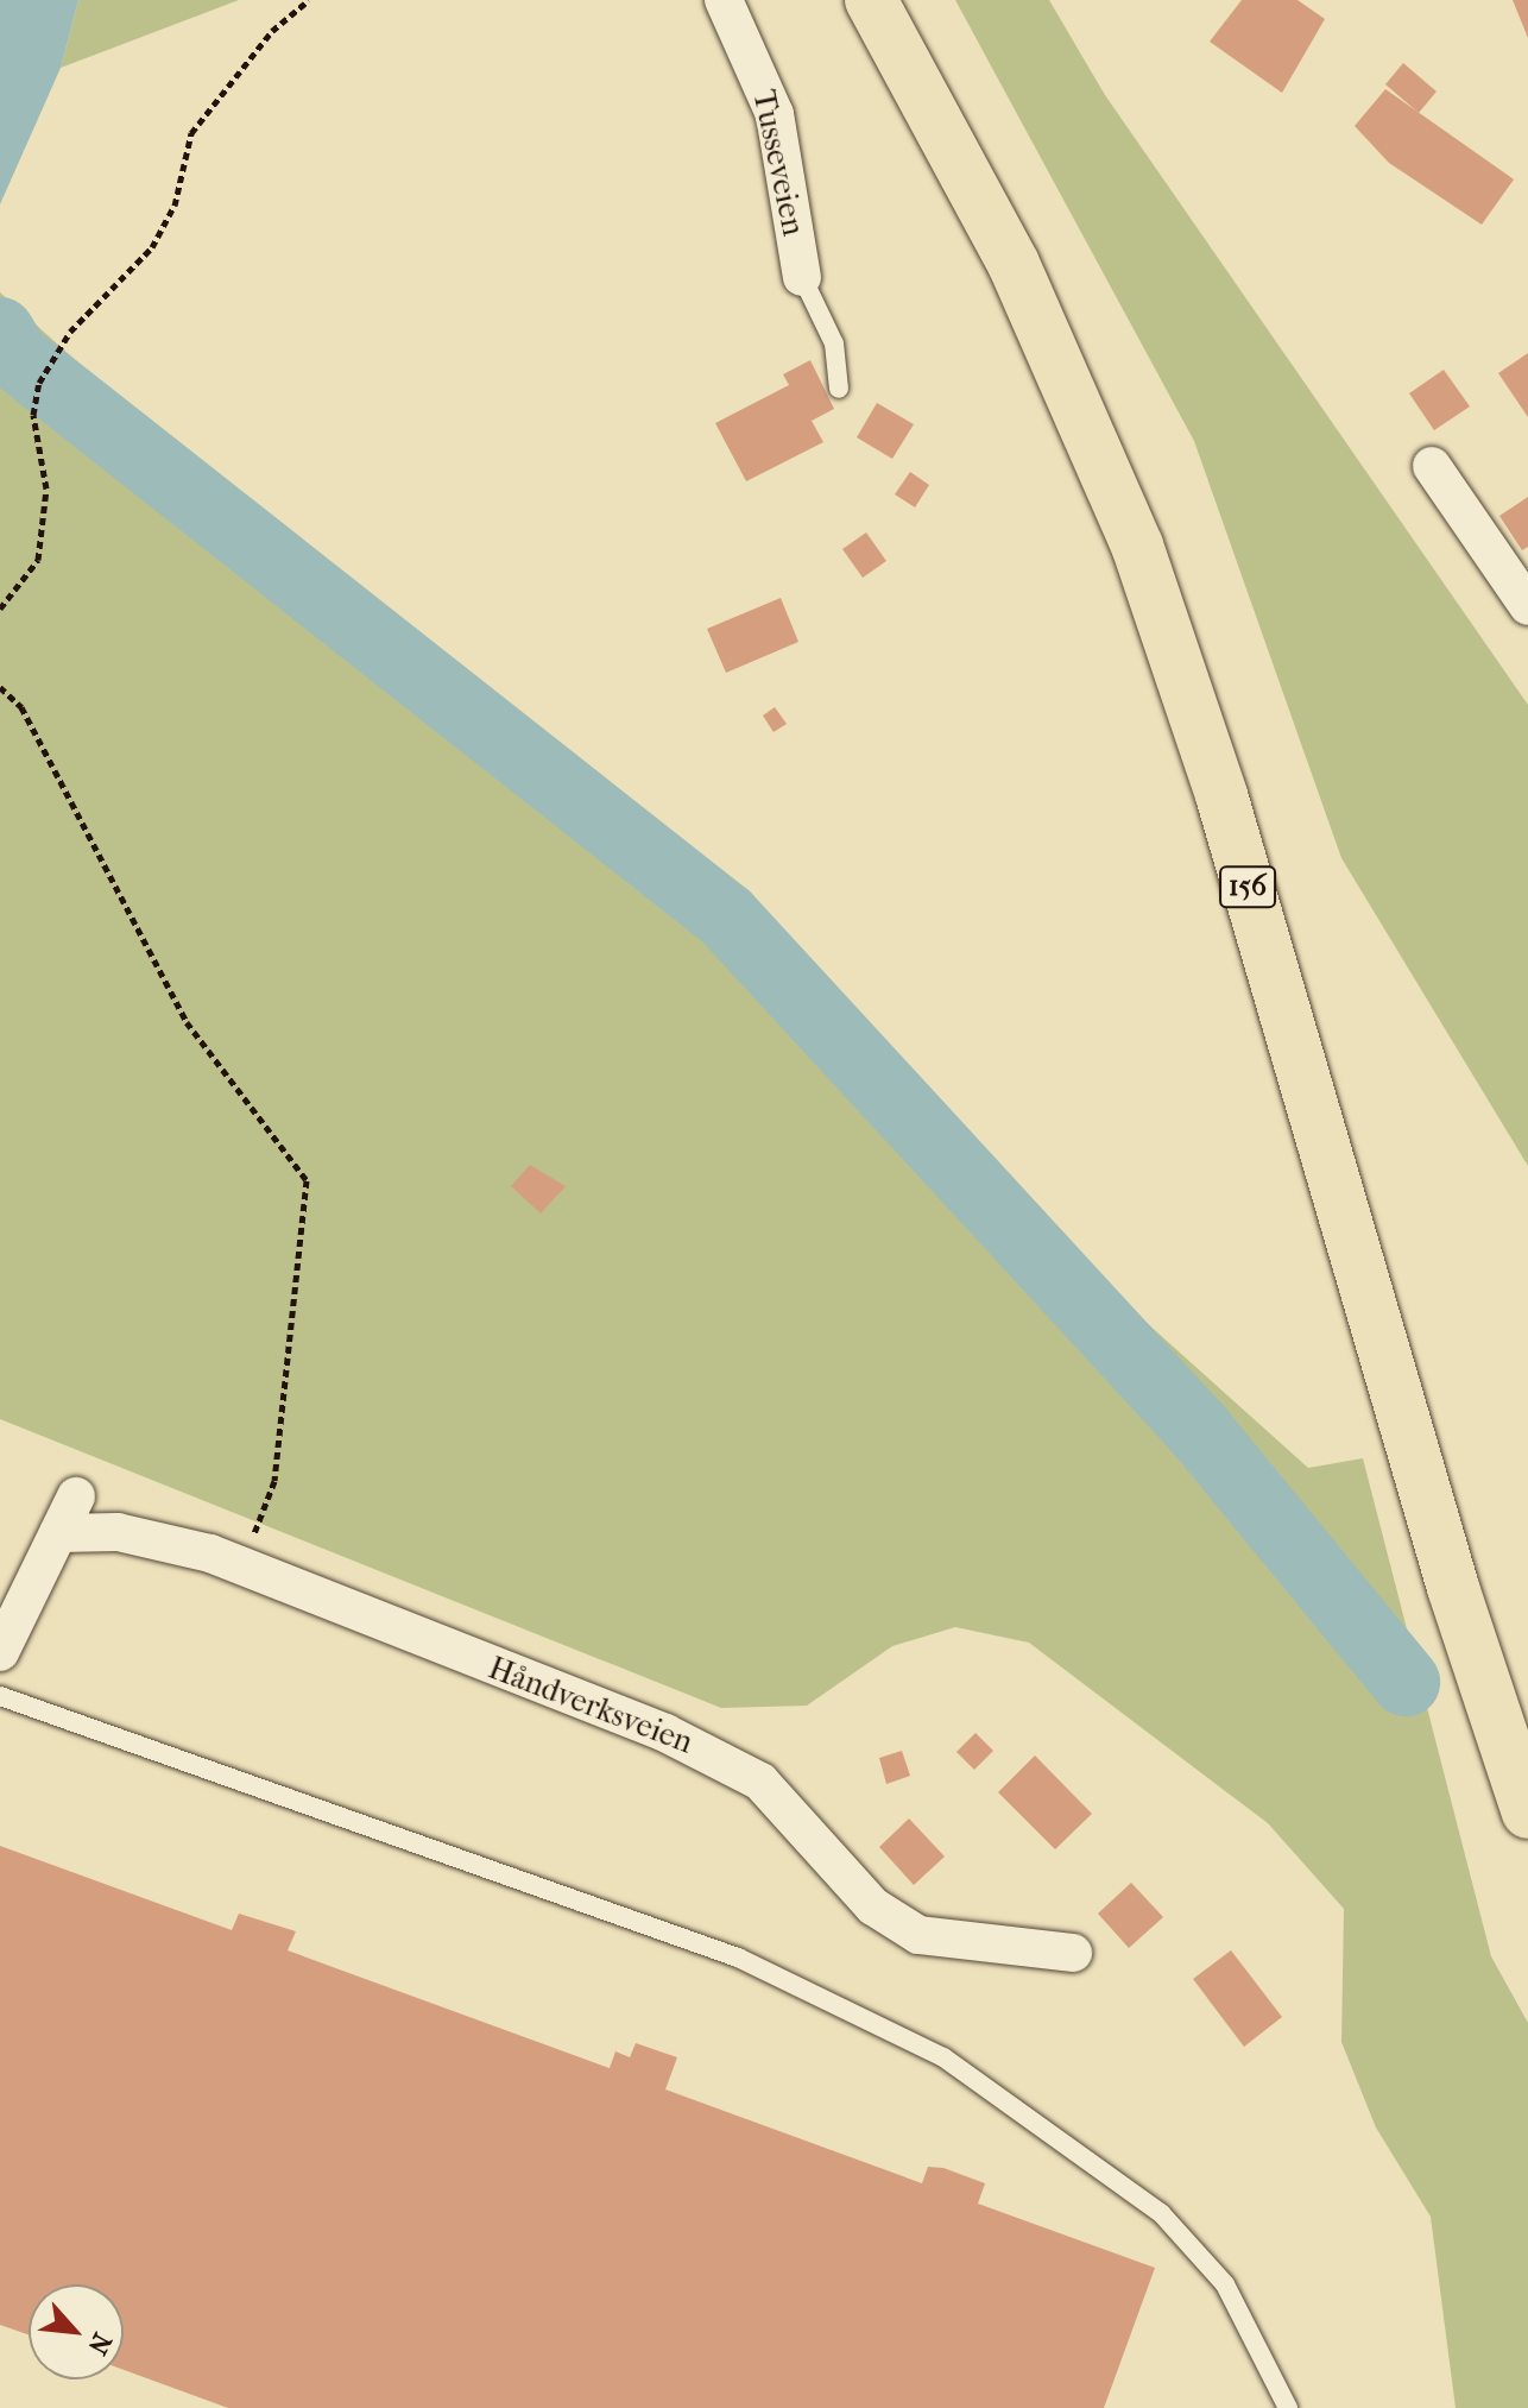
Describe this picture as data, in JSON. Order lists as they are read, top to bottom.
{
  "streets": {
    "main road": ["156"],
    "street": ["Tusseveien", "Håndverksveien"]
  },
  "north": "bottom right"
}
